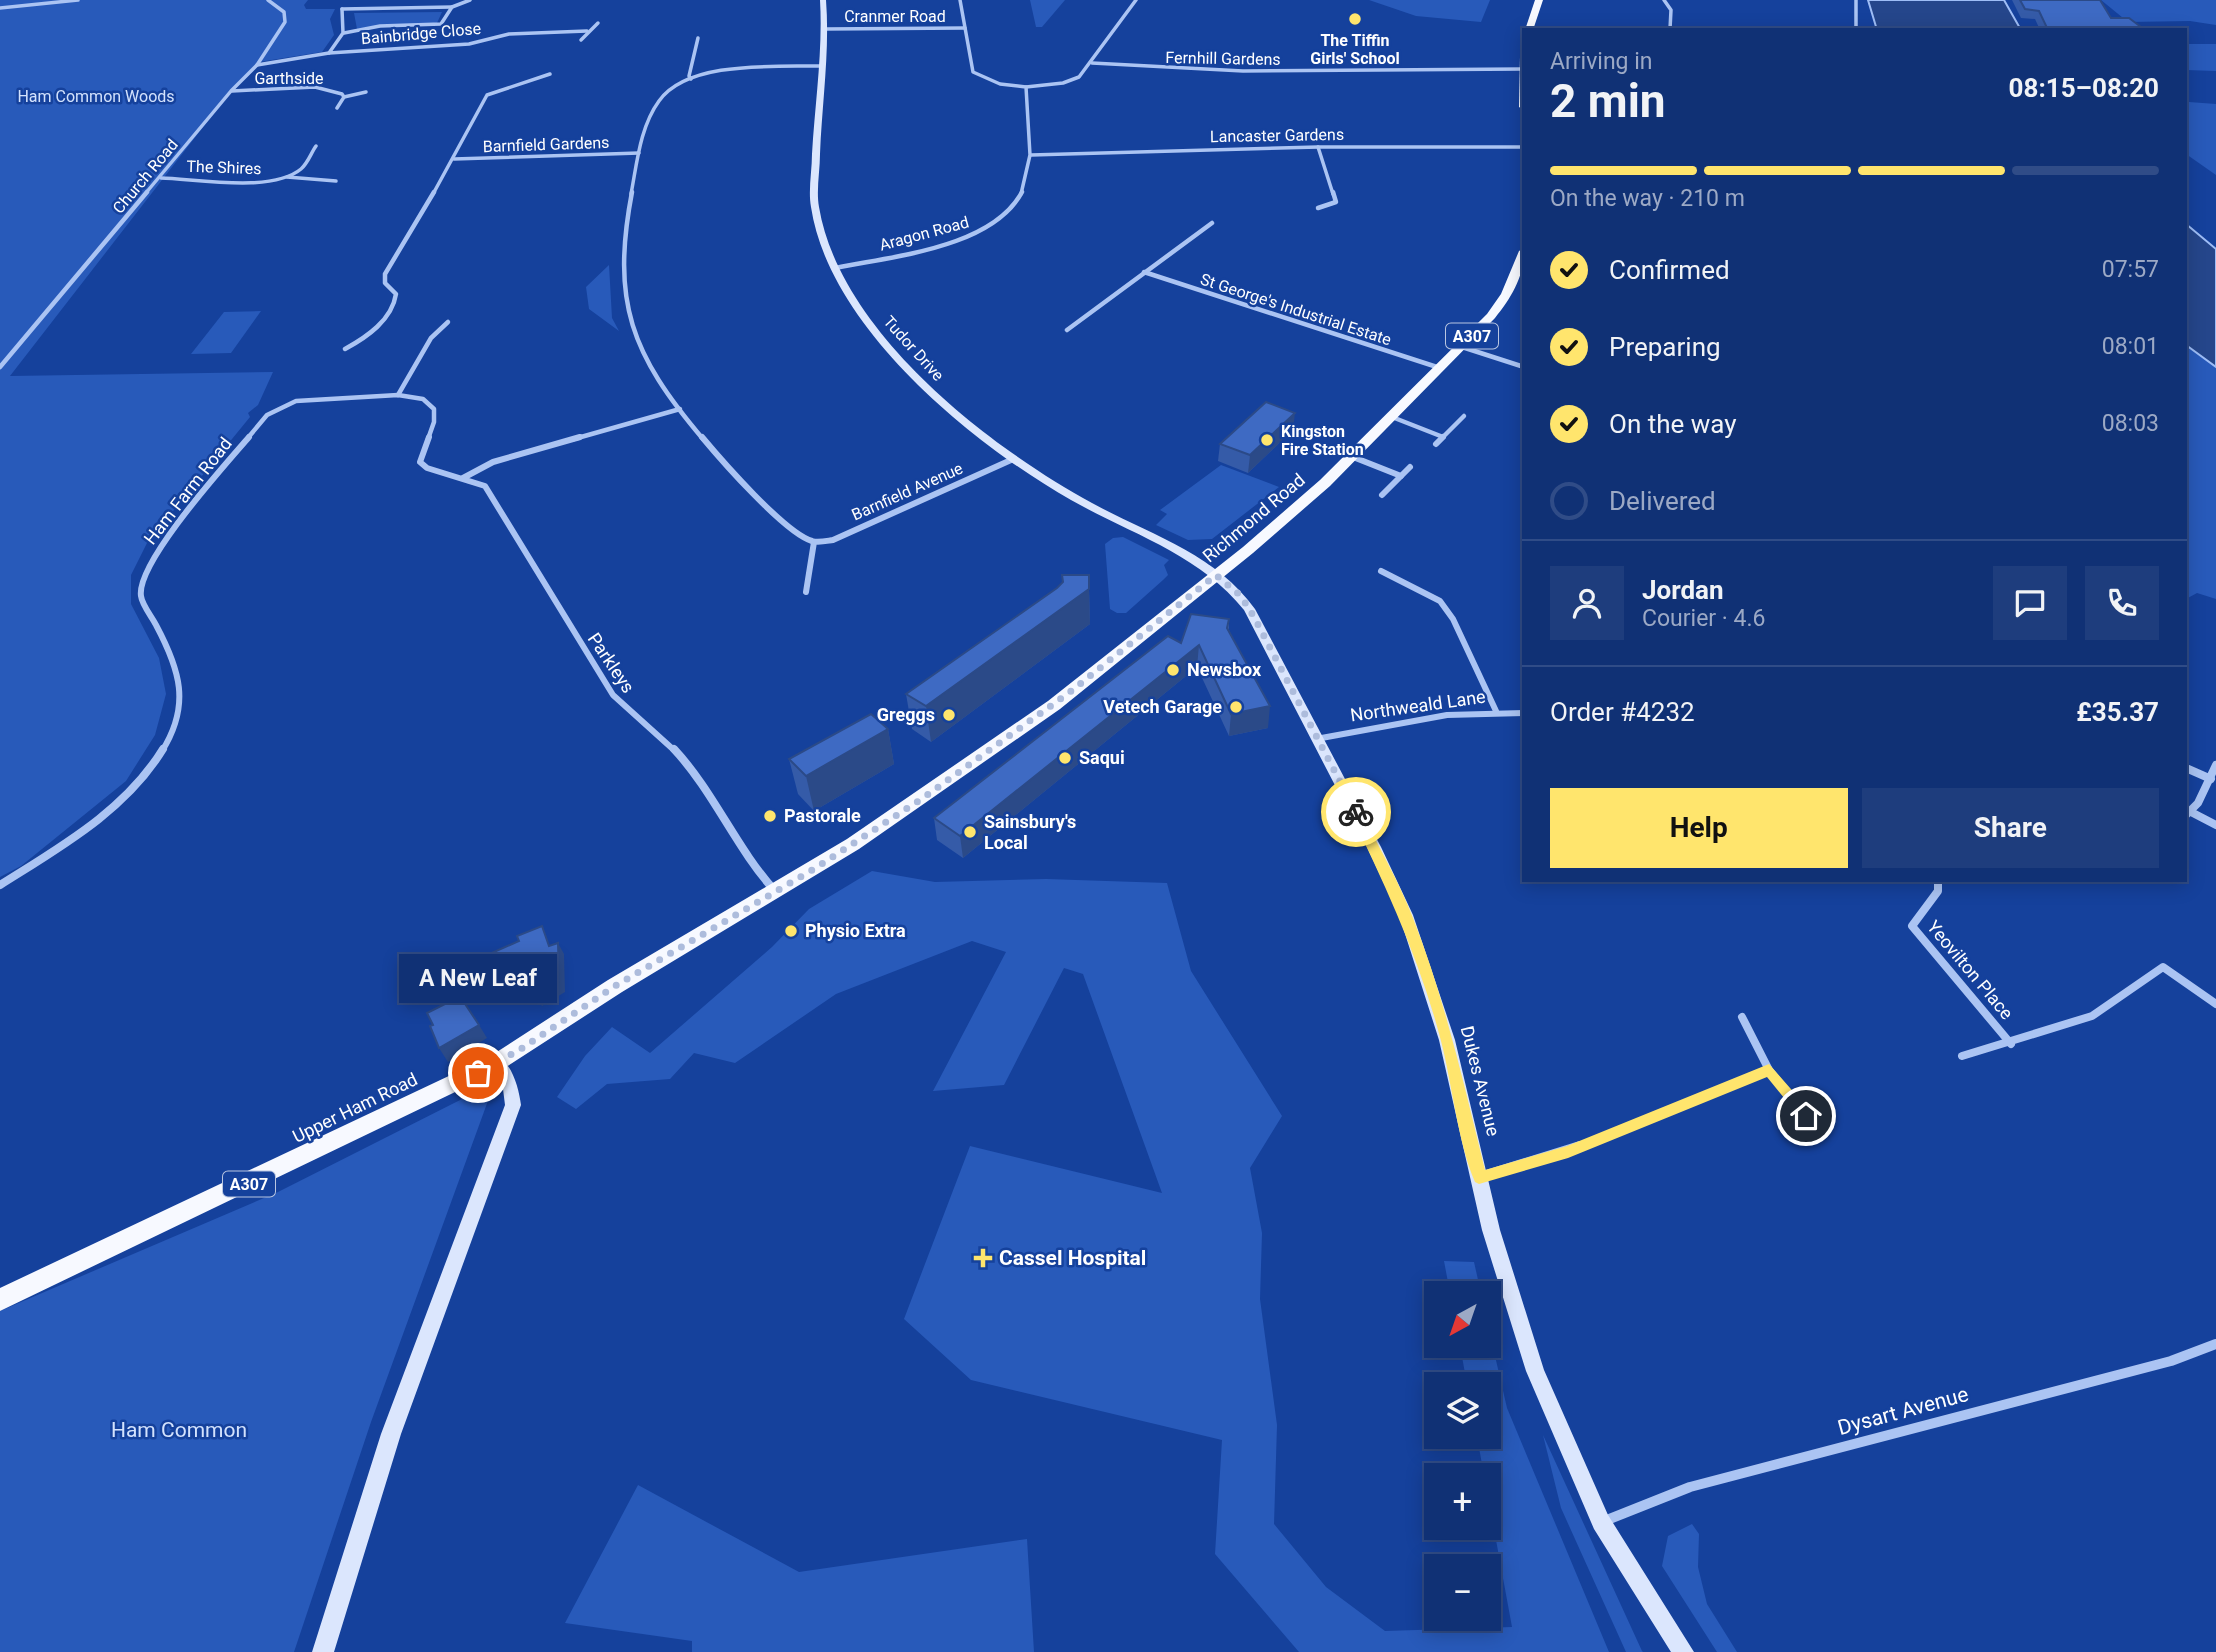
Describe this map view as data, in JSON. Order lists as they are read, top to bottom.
{
  "streets": {
    "main road": ["A307", "Richmond Road", "Upper Ham Road"],
    "street": [
      "Cranmer Road",
      "Bainbridge Close",
      "Fernhill Gardens",
      "Garthside",
      "Lancaster Gardens",
      "Barnfield Gardens",
      "The Shires",
      "Church Road",
      "Aragon Road",
      "St George's Industrial Estate",
      "Tudor Drive",
      "Ham Farm Road",
      "Barnfield Avenue",
      "Parkleys",
      "Northweald Lane",
      "Yeovilton Place",
      "Dukes Avenue",
      "Dysart Avenue"
    ]
  },
  "crossings": [
    ["Cranmer Road", "Tudor Drive"],
    ["Bainbridge Close", "Church Road"],
    ["Garthside", "Church Road"],
    ["Lancaster Gardens", "Aragon Road"],
    ["The Shires", "Church Road"],
    ["Aragon Road", "Tudor Drive"],
    ["St George's Industrial Estate", "Richmond Road"],
    ["Tudor Drive", "Barnfield Avenue"],
    ["Tudor Drive", "Richmond Road"],
    ["Tudor Drive", "Dukes Avenue"],
    ["Ham Farm Road", "Parkleys"],
    ["Richmond Road", "Dukes Avenue"],
    ["Richmond Road", "Upper Ham Road"],
    ["Parkleys", "Upper Ham Road"],
    ["Northweald Lane", "Dukes Avenue"],
    ["Dukes Avenue", "Dysart Avenue"]
  ],
  "parks": ["Ham Common Woods", "Ham Common"],
  "places": {
    "other": [
      "The Tiffin Girls' School",
      "Kingston Fire Station",
      "Newsbox",
      "Vetech Garage",
      "Greggs",
      "Saqui",
      "Pastorale",
      "Sainsbury's Local",
      "Physio Extra",
      "A New Leaf"
    ],
    "health": ["Cassel Hospital"]
  },
  "north": "bottom left",
  "page": {
    "heading": ["2 min", "Arriving in", "08:15–08:20"],
    "panel": [
      "Jordan",
      "Courier · 4.6",
      "Order #4232",
      "£35.37"
    ],
    "bar": "On the way · 210 m",
    "list": [
      ["Confirmed", "07:57"],
      ["Preparing", "08:01"],
      ["On the way", "08:03"],
      "Delivered"
    ],
    "buttons": ["Help", "Share"],
    "bubble": "A New Leaf",
    "map_buttons": ["+", "−"]
  }
}
